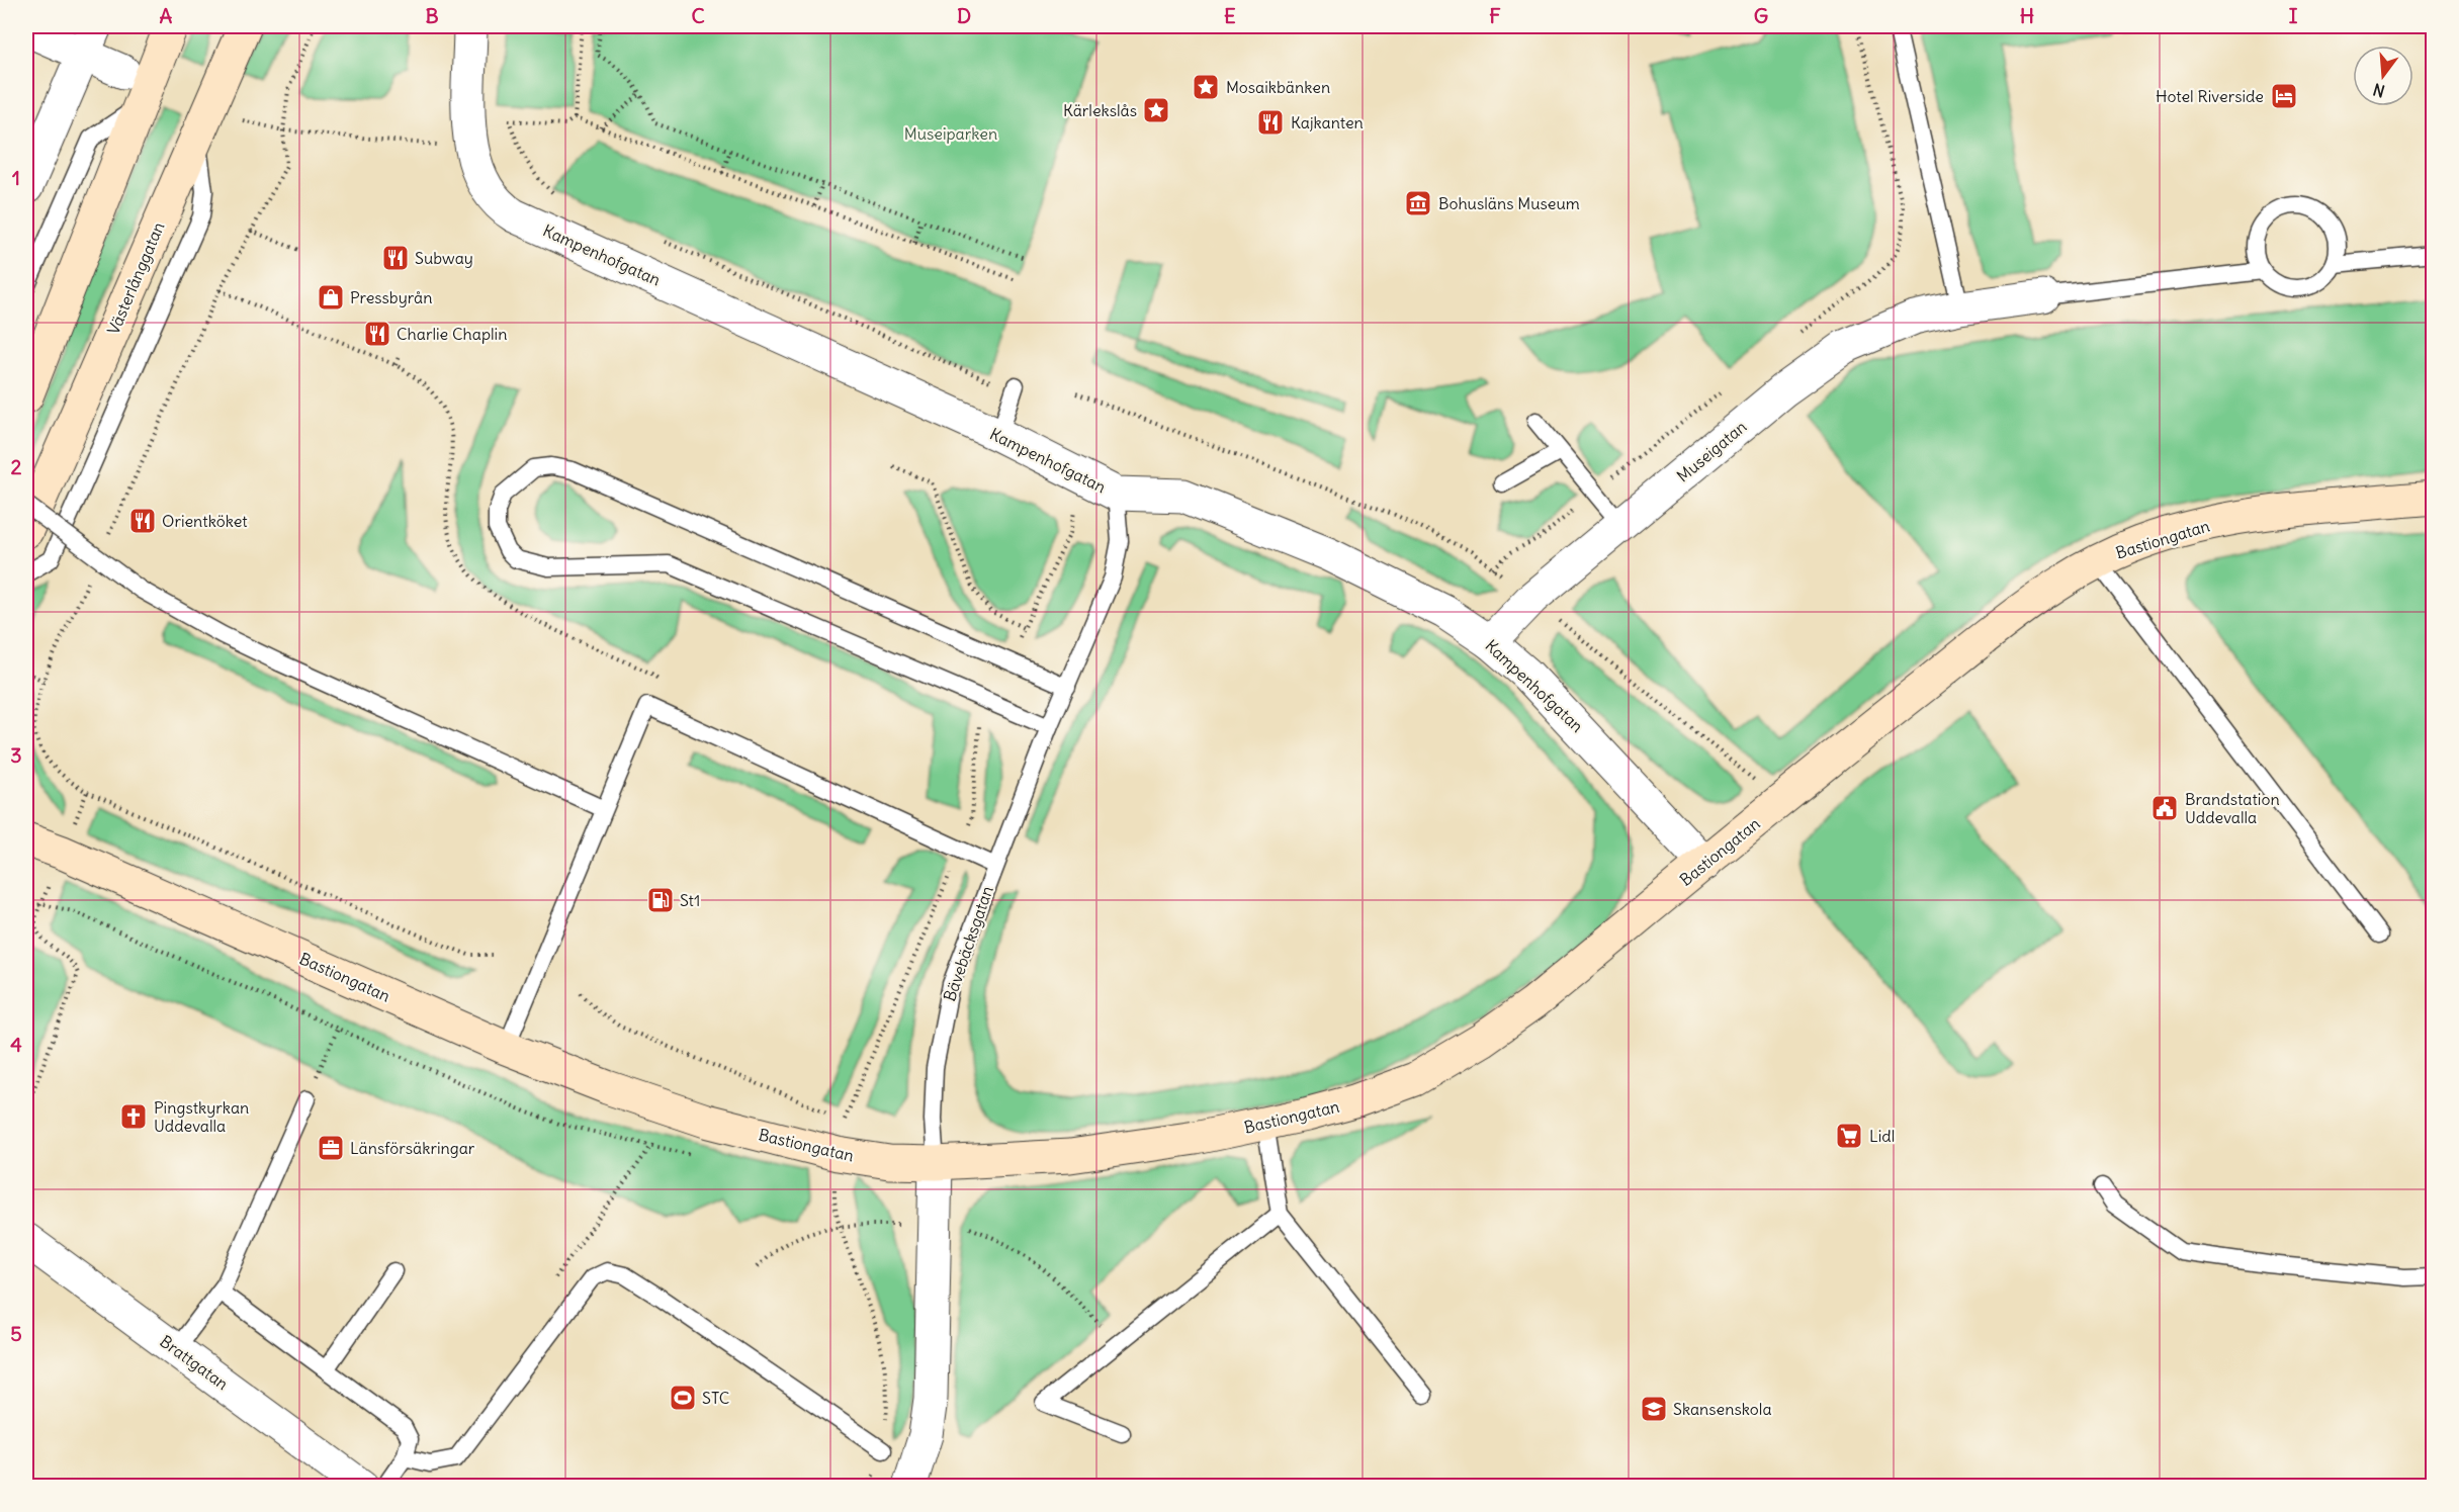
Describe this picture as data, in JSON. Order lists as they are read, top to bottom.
{
  "streets": {
    "main road": ["Västerlånggatan", "Bastiongatan"],
    "street": [
      "Kampenhofgatan",
      "Museigatan",
      "Bävebäcksgatan",
      "Brattgatan"
    ]
  },
  "crossings": [
    ["Kampenhofgatan", "Museigatan"],
    ["Kampenhofgatan", "Bastiongatan"],
    ["Kampenhofgatan", "Bävebäcksgatan"],
    ["Bastiongatan", "Bävebäcksgatan"]
  ],
  "parks": ["Museiparken"],
  "places": {
    "place": ["Mosaikbänken", "Kärlekslås"],
    "hotel": ["Hotel Riverside"],
    "restaurant": [
      "Kajkanten",
      "Subway",
      "Charlie Chaplin",
      "Orientköket"
    ],
    "museum": ["Bohusläns Museum"],
    "shop": ["Pressbyrån"],
    "public building": ["Brandstation Uddevalla"],
    "fuel station": ["St1"],
    "church": ["Pingstkyrkan Uddevalla"],
    "supermarket": ["Lidl"],
    "office": ["Länsförsäkringar"],
    "sports": ["STC"],
    "school or university": ["Skansenskola"]
  },
  "north": "bottom",
  "grid": {
    "columns": [
      "A",
      "B",
      "C",
      "D",
      "E",
      "F",
      "G",
      "H",
      "I"
    ],
    "rows": [
      "1",
      "2",
      "3",
      "4",
      "5"
    ]
  }
}
